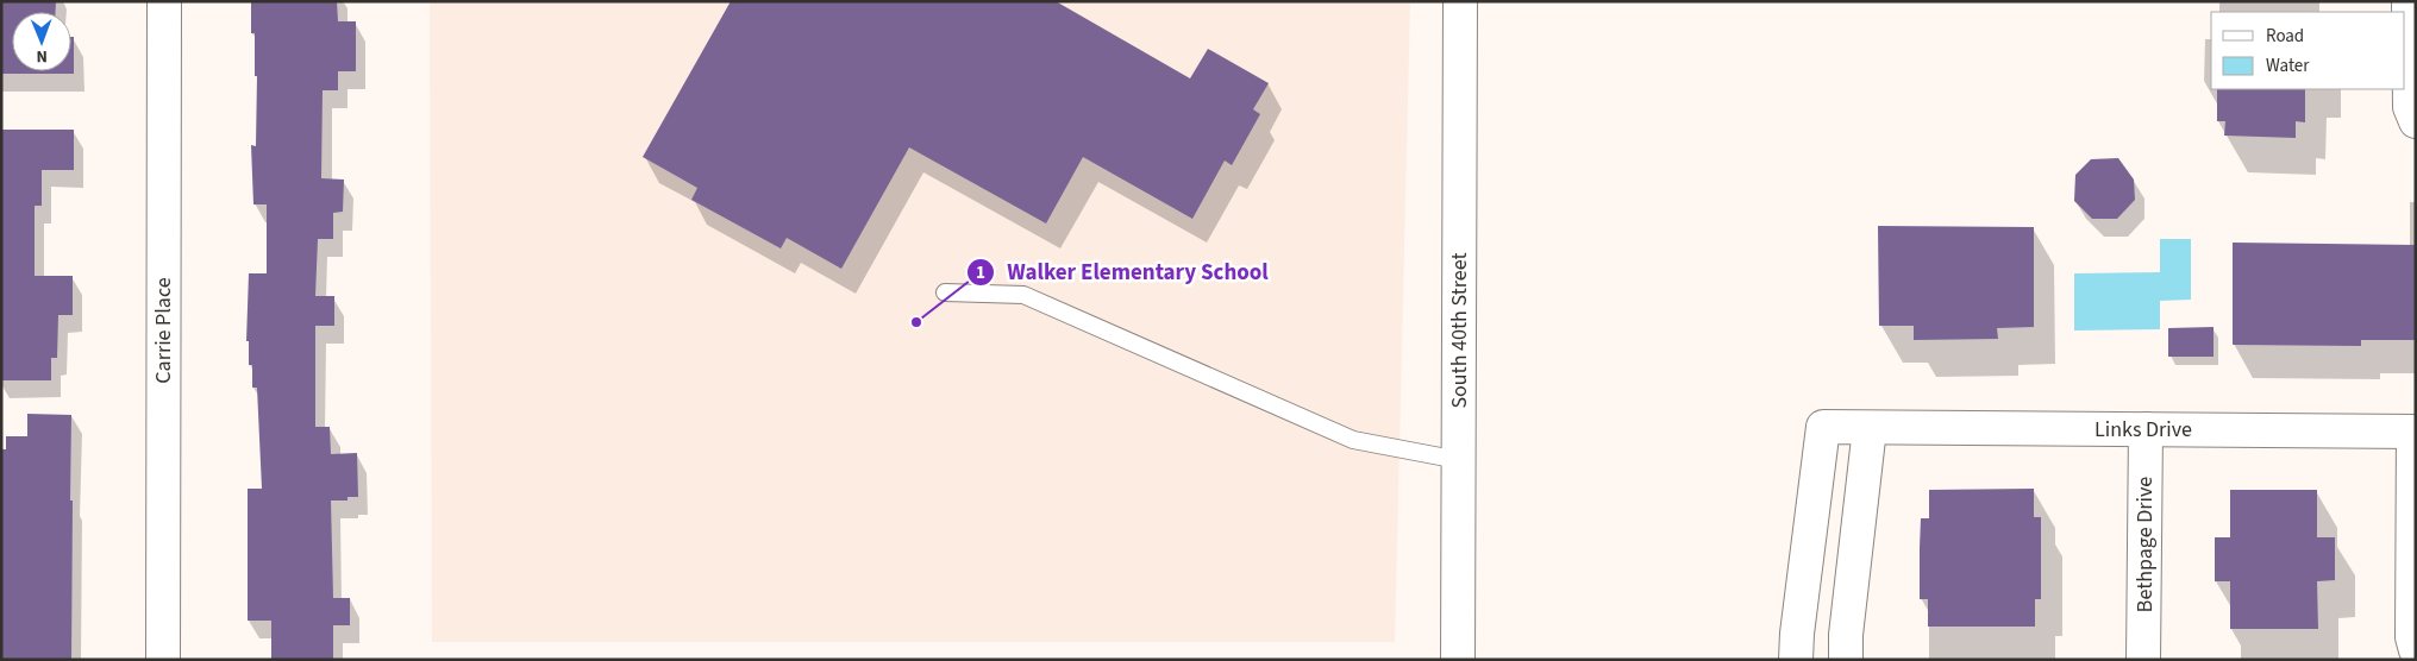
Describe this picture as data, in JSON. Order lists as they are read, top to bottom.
{
  "streets": {
    "street": [
      "Carrie Place",
      "South 40th Street",
      "Links Drive",
      "Bethpage Drive"
    ]
  },
  "crossings": [
    ["Links Drive", "Bethpage Drive"]
  ],
  "places": ["Walker Elementary School"],
  "legend": ["Road", "Water"],
  "north": "bottom"
}
